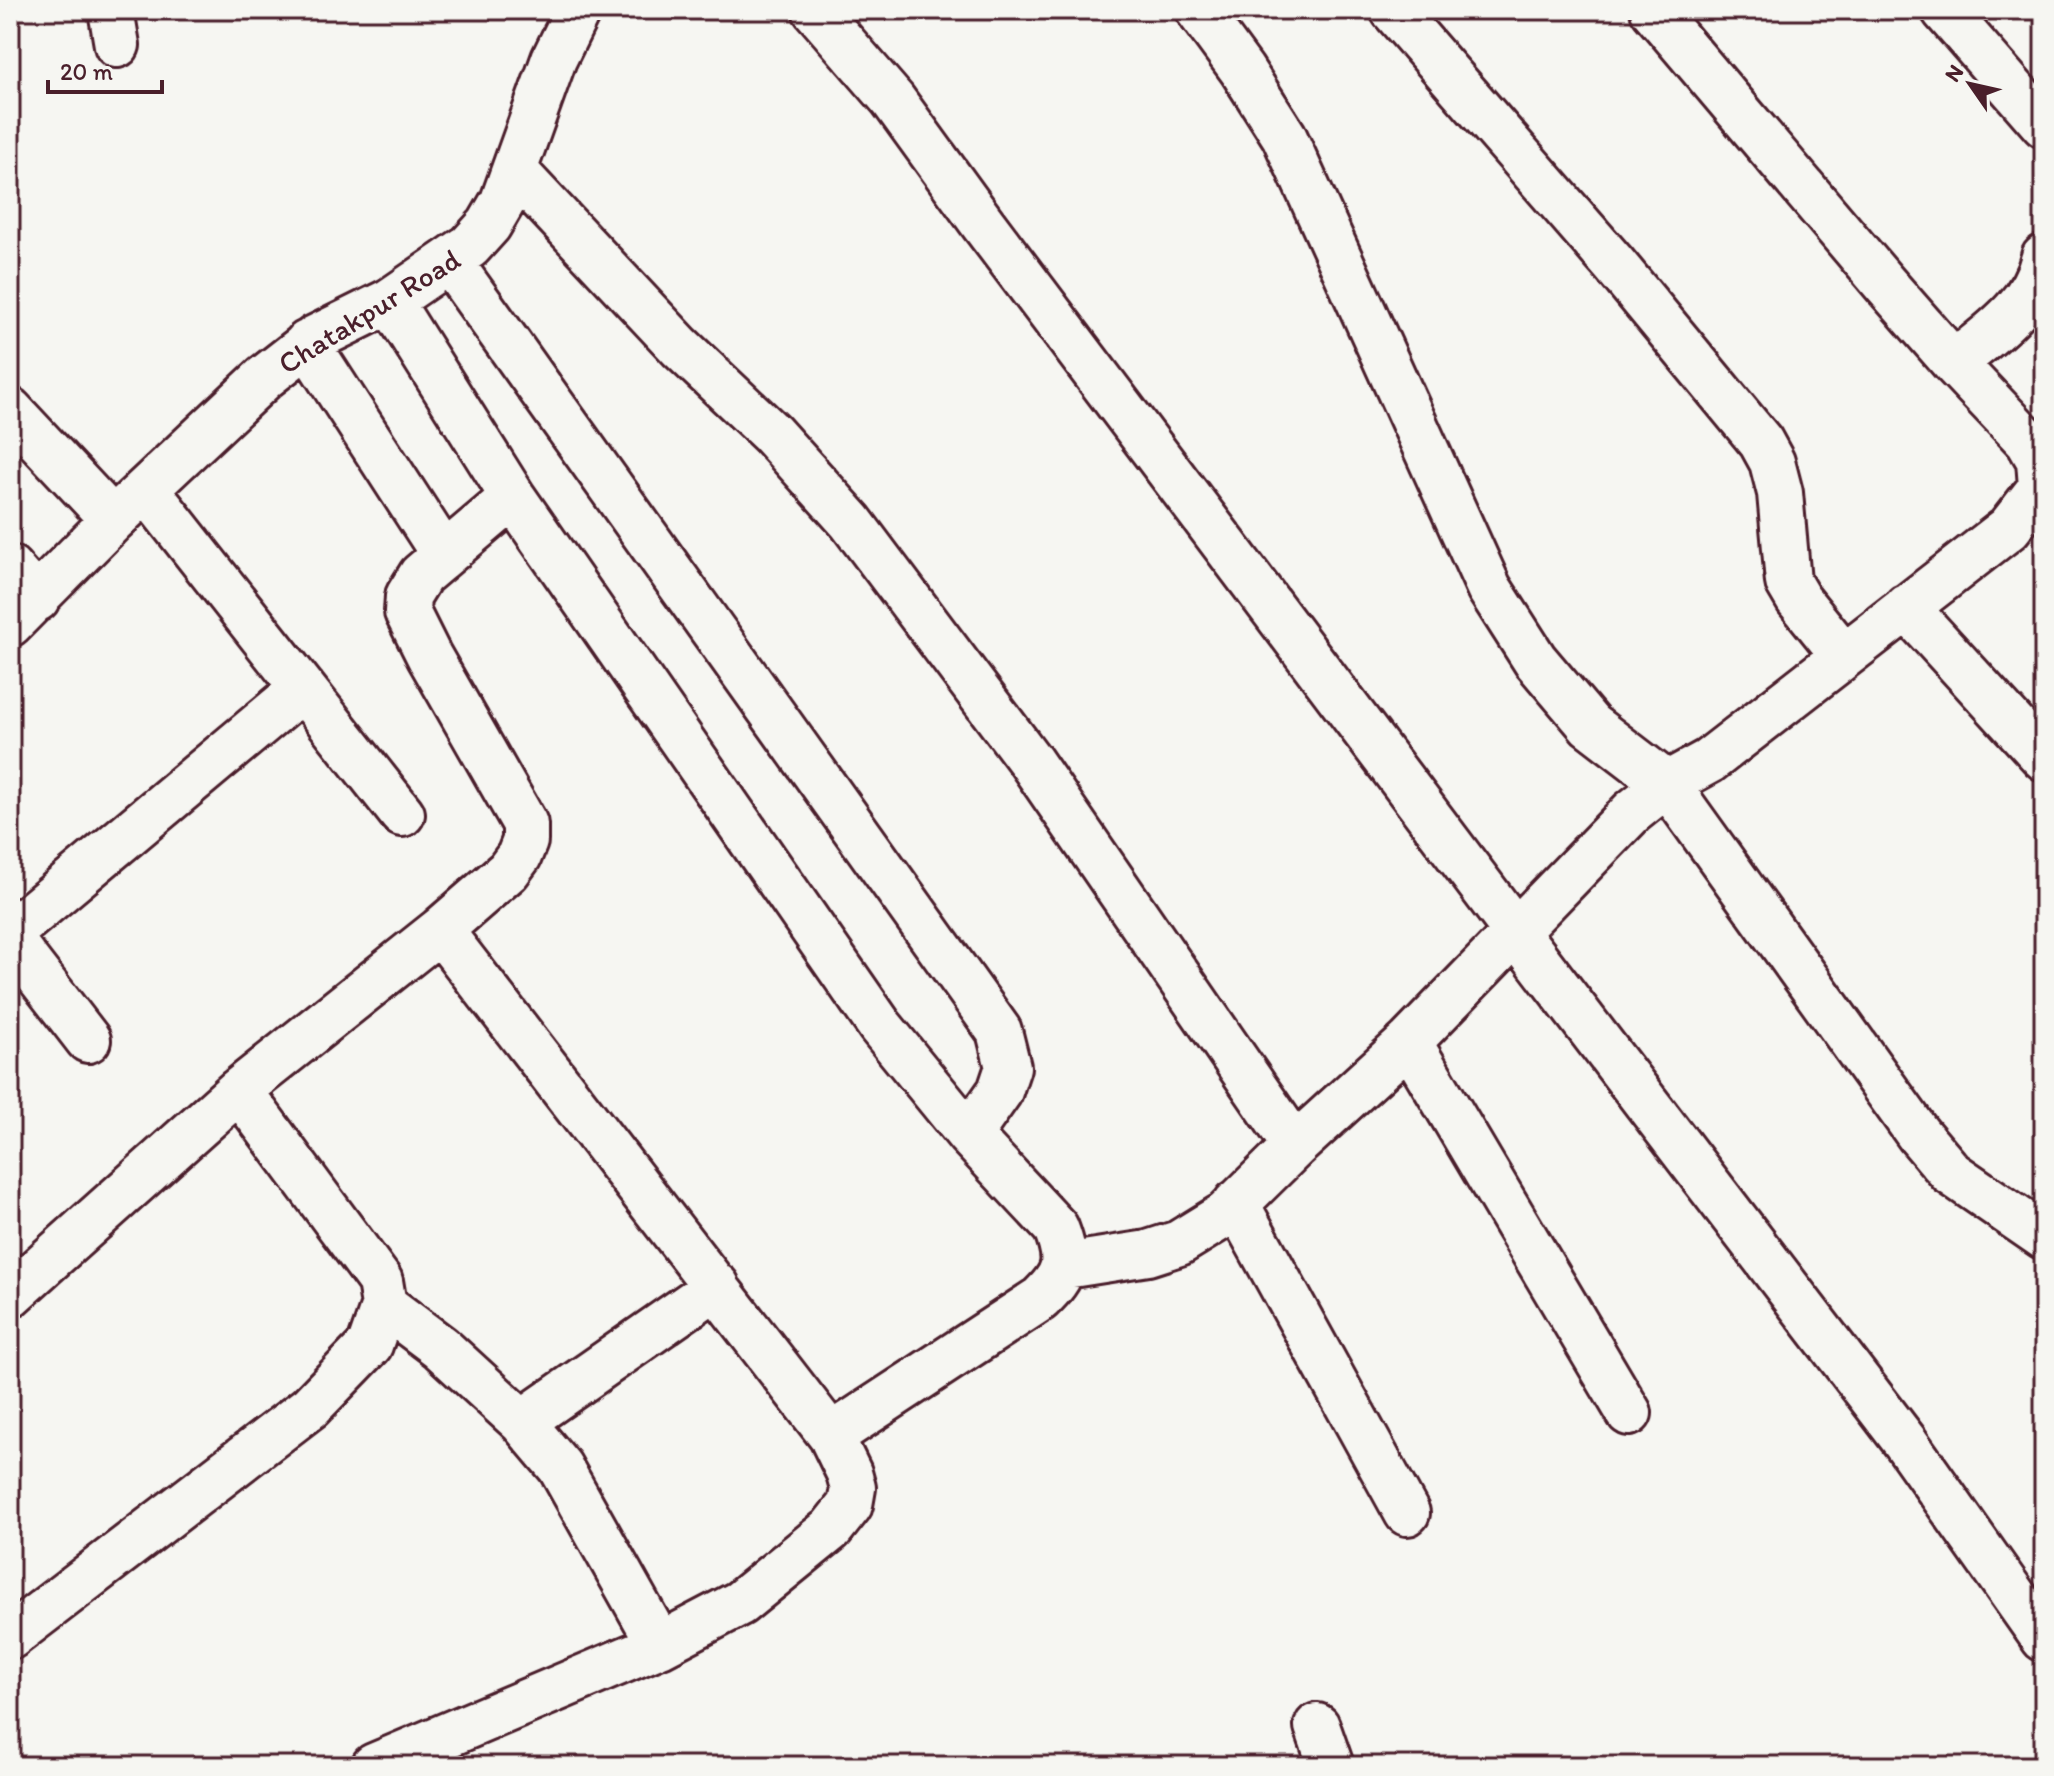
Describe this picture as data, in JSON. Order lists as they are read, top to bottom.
{
  "streets": {
    "street": ["Chatakpur Road"]
  },
  "scale_bar": "20 m",
  "north": "top left"
}
